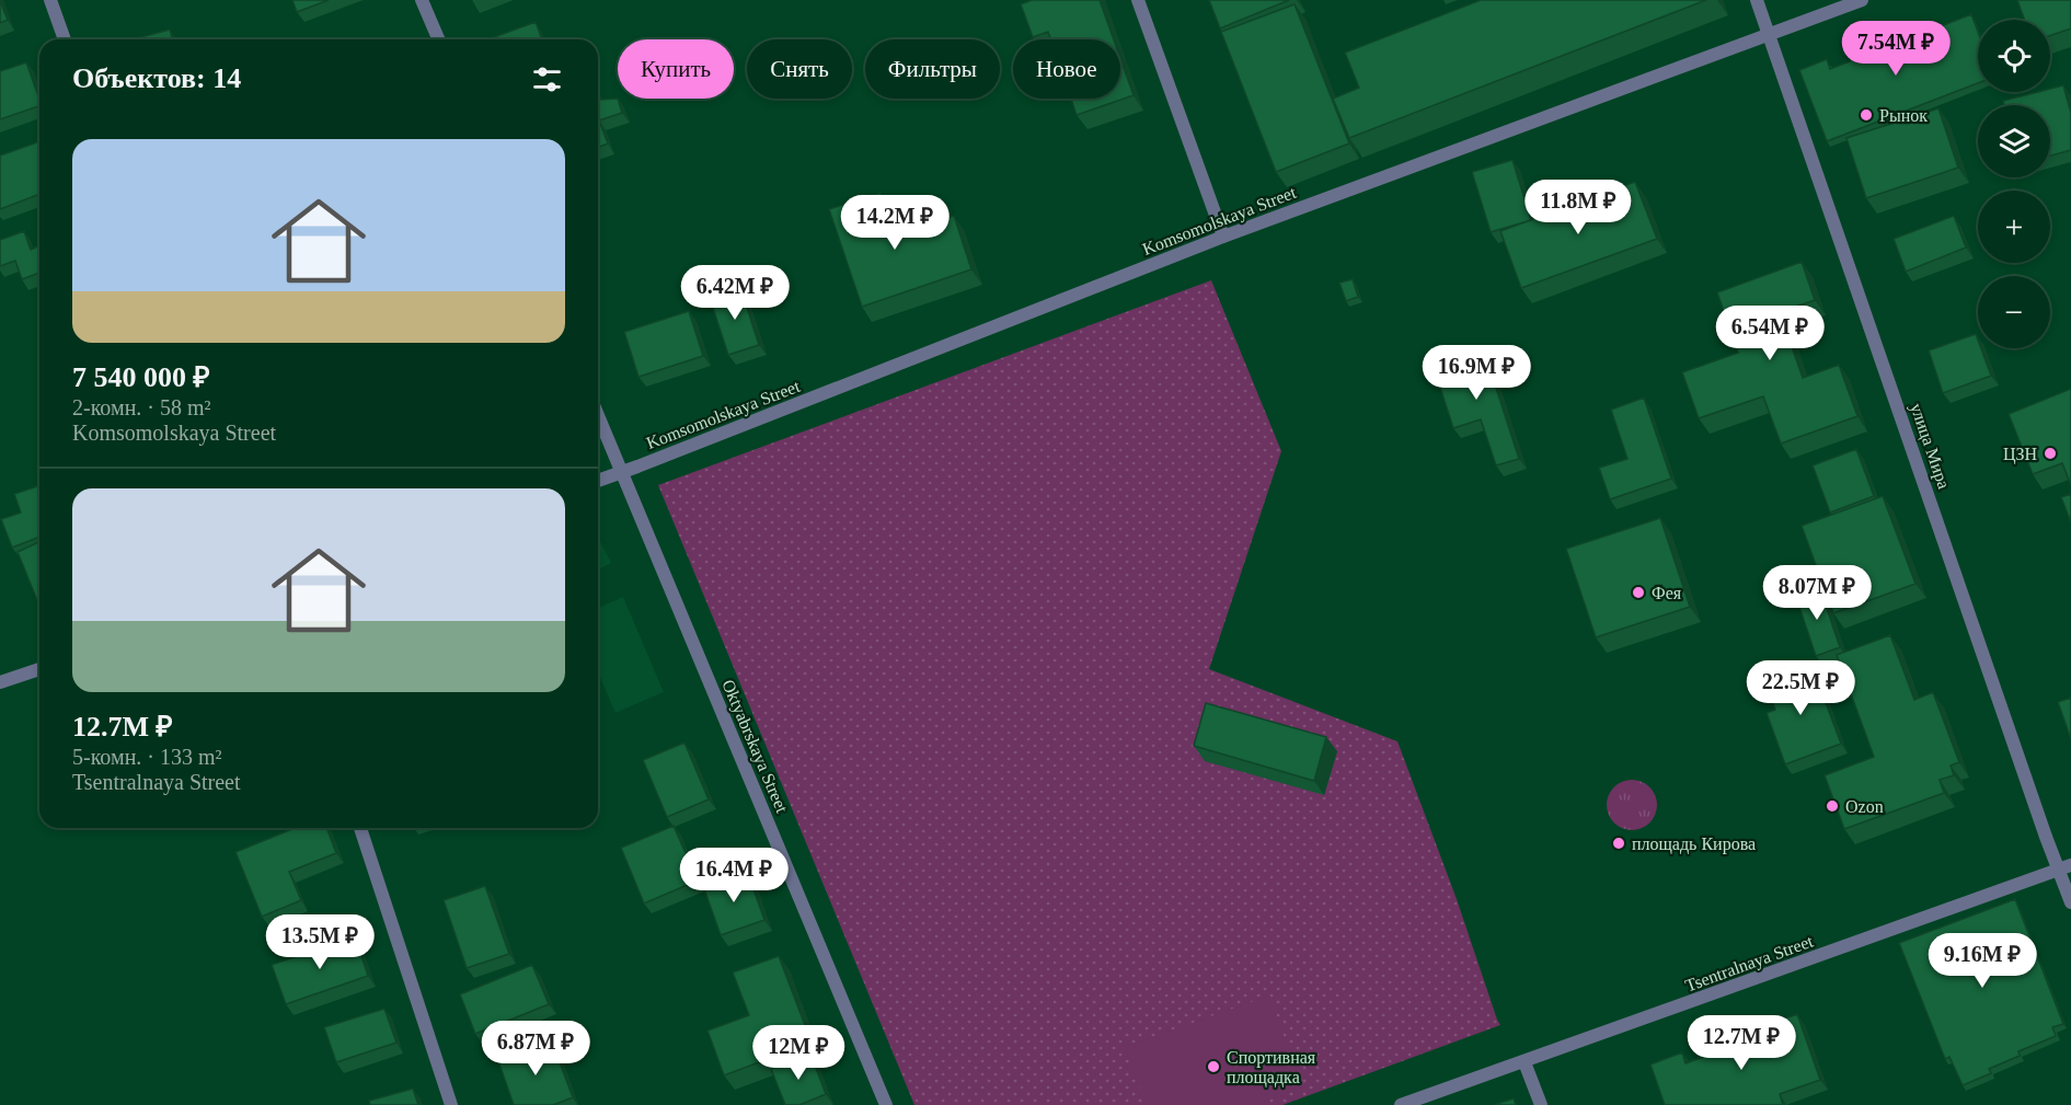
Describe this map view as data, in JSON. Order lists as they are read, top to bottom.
{
  "streets": {
    "street": [
      "Komsomolskaya Street",
      "улица Мира",
      "Oktyabrskaya Street",
      "Tsentralnaya Street"
    ]
  },
  "crossings": [
    ["Komsomolskaya Street", "улица Мира"],
    ["Komsomolskaya Street", "Oktyabrskaya Street"],
    ["улица Мира", "Tsentralnaya Street"]
  ],
  "places": [
    "Рынок",
    "ЦЗН",
    "Фея",
    "Ozon",
    "площадь Кирова",
    "Cпортивная площадка"
  ],
  "page": {
    "map_buttons": ["+", "−"],
    "price": [
      "7.54M ₽",
      "11.8M ₽",
      "14.2M ₽",
      "6.42M ₽",
      "6.54M ₽",
      "16.9M ₽",
      "8.07M ₽",
      "22.5M ₽",
      "16.4M ₽",
      "13.5M ₽",
      "9.16M ₽",
      "12.7M ₽",
      "6.87M ₽",
      "12M ₽"
    ],
    "chip": [
      "Купить",
      "Снять",
      "Фильтры",
      "Новое"
    ],
    "heading": "Объектов: 14",
    "list": [
      {
        "name": "7 540 000 ₽",
        "note": "2-комн. · 58 m² · Komsomolskaya Street"
      },
      {
        "name": "12.7M ₽",
        "note": "5-комн. · 133 m² · Tsentralnaya Street"
      }
    ]
  }
}
